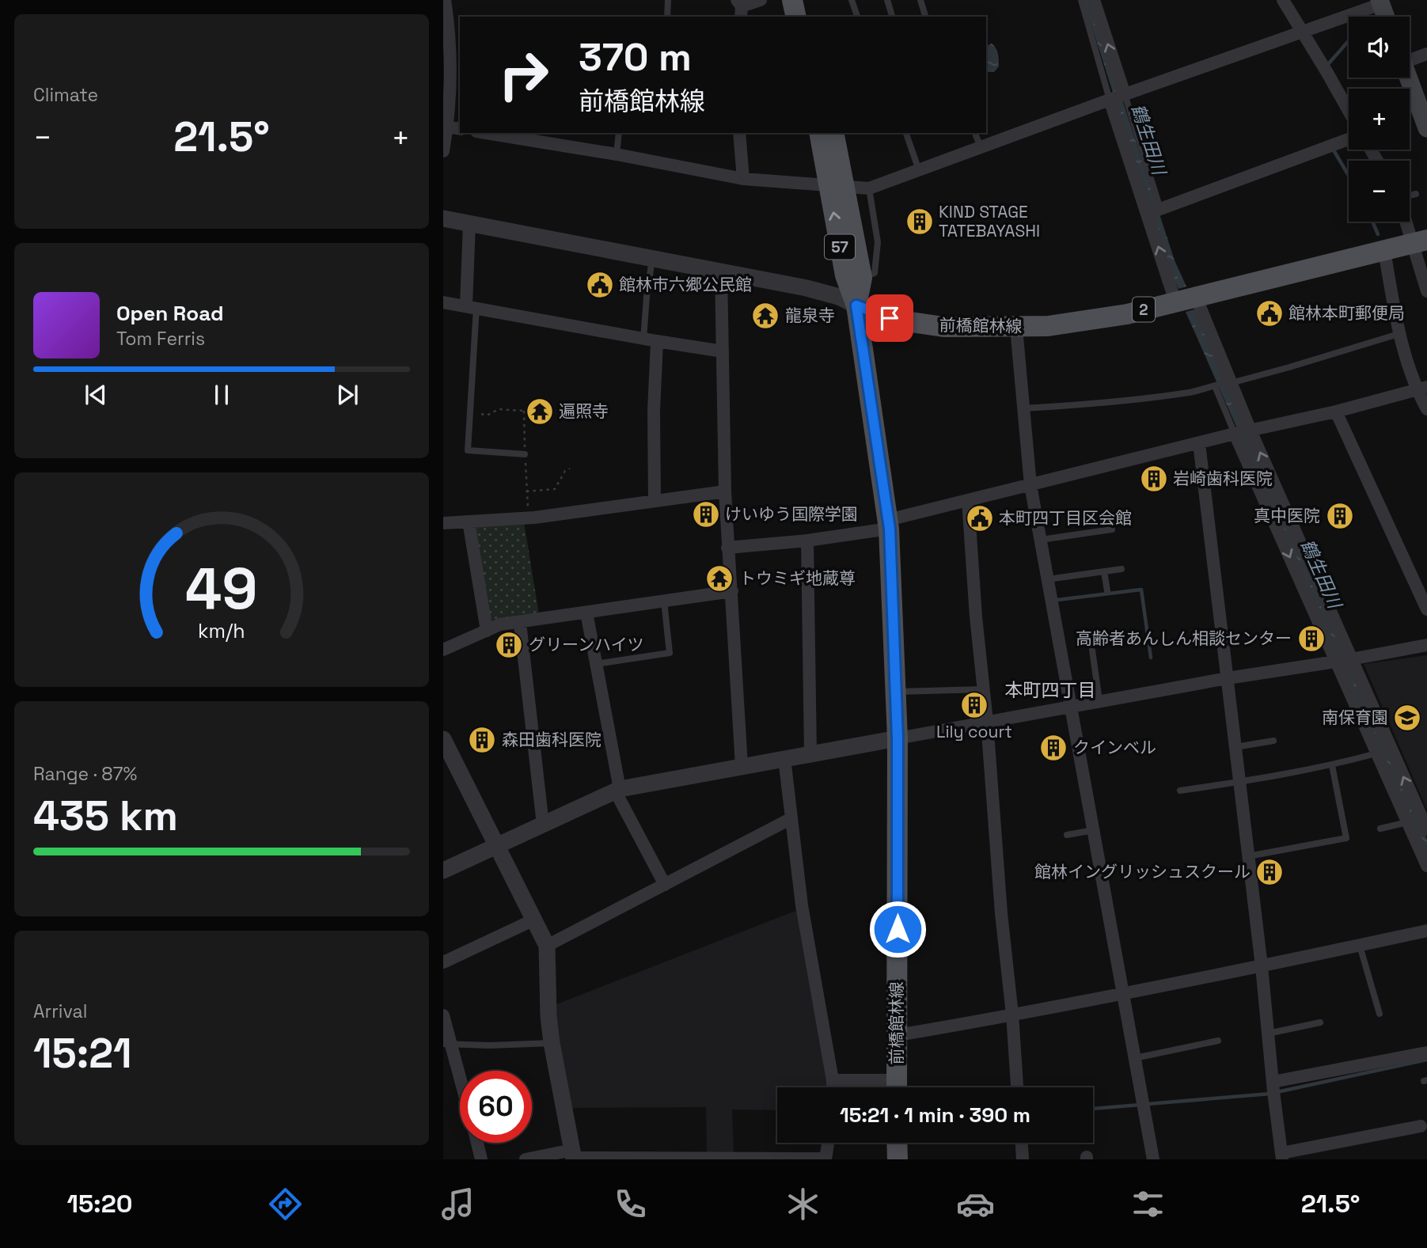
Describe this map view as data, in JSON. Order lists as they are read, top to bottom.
{
  "streets": {
    "main road": ["57", "2", "前橋館林線"]
  },
  "crossings": [
    ["57", "前橋館林線"]
  ],
  "districts": ["本町四丁目"],
  "water": ["鶴生田川"],
  "places": {
    "building": [
      "KIND STAGE TATEBAYASHI",
      "岩崎歯科医院",
      "けいゆう国際学園",
      "真中医院",
      "高齢者あんしん相談センター",
      "グリーンハイツ",
      "Lily court",
      "森田歯科医院",
      "クインベル",
      "館林イングリッシュスクール"
    ],
    "public building": ["館林市六郷公民館", "館林本町郵便局", "本町四丁目区会館"],
    "temple": ["龍泉寺", "遍照寺", "トウミギ地蔵尊"],
    "school or university": ["南保育園"]
  },
  "page": {
    "tile": [
      "Climate",
      ["Range · 87%", "435 km"],
      ["Arrival", "15:21"]
    ],
    "map_buttons": ["+", "−"],
    "turn": ["370 m", "前橋館林線"],
    "heat": ["−", "21.5°", "+"],
    "song": ["Open Road", "Tom Ferris"],
    "limit": "60",
    "trip": "15:21 · 1 min · 390 m",
    "tabs": ["15:20", "21.5°"],
    "gauge": ["49", "km/h"]
  }
}
